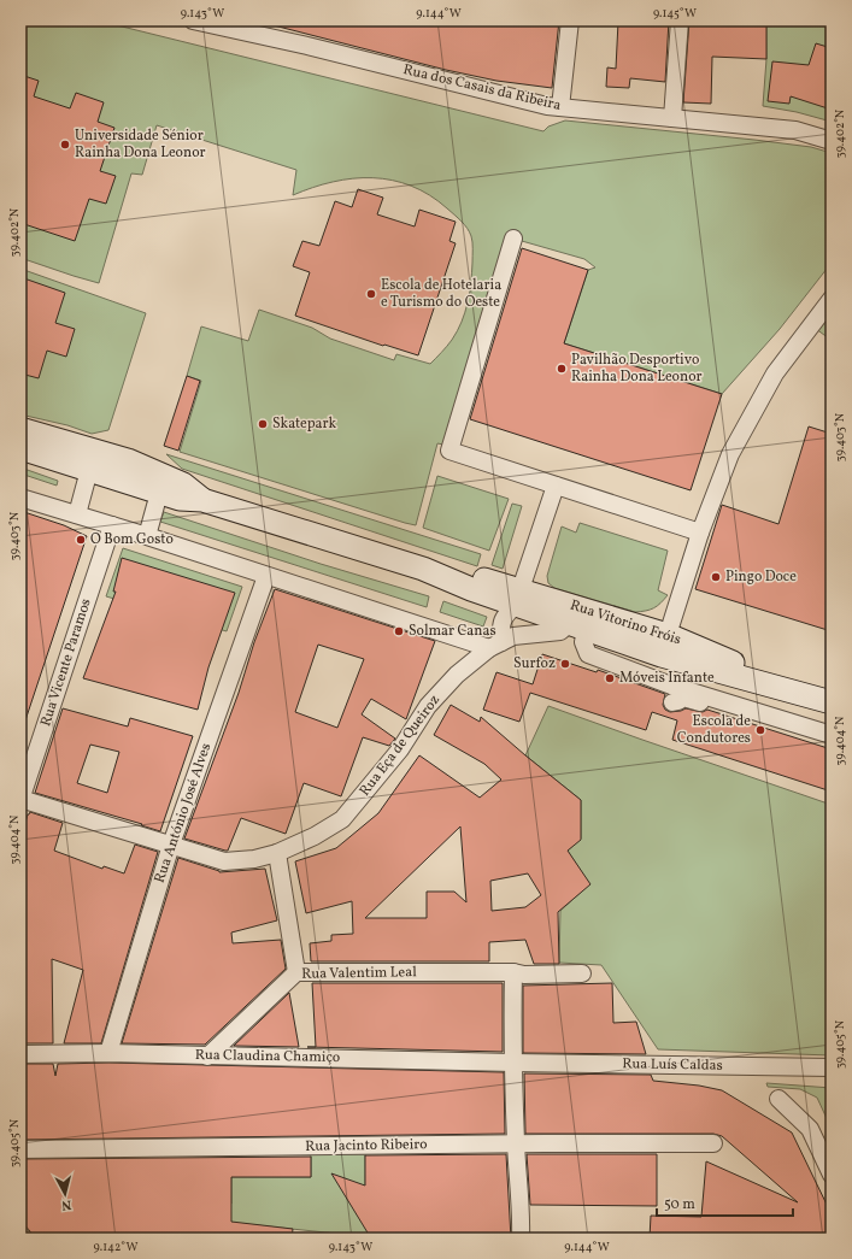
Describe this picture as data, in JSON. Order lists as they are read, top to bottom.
{
  "streets": {
    "main road": ["Rua Vitorino Fróis"],
    "street": [
      "Rua dos Casais da Ribeira",
      "Rua Vicente Paramos",
      "Rua Eça de Queiroz",
      "Rua António José Alves",
      "Rua Valentim Leal",
      "Rua Claudina Chamiço",
      "Rua Luís Caldas",
      "Rua Jacinto Ribeiro"
    ]
  },
  "crossings": [
    ["Rua Vicente Paramos", "Rua Eça de Queiroz"],
    ["Rua Eça de Queiroz", "Rua António José Alves"],
    ["Rua António José Alves", "Rua Claudina Chamiço"],
    ["Rua Valentim Leal", "Rua Claudina Chamiço"],
    ["Rua Claudina Chamiço", "Rua Luís Caldas"]
  ],
  "places": [
    "Universidade Sénior Rainha Dona Leonor",
    "Escola de Hotelaria e Turismo do Oeste",
    "Pavilhão Desportivo Rainha Dona Leonor",
    "Skatepark",
    "O Bom Gosto",
    "Pingo Doce",
    "Solmar Canas",
    "Surfoz",
    "Móveis Infante",
    "Escola de Condutores"
  ],
  "scale_bar": "50 m",
  "north": "bottom",
  "coordinates": [
    "9.143°W",
    "9.144°W",
    "9.145°W",
    "39.402°N",
    "39.403°N",
    "39.404°N",
    "39.405°N",
    "9.142°W"
  ]
}
